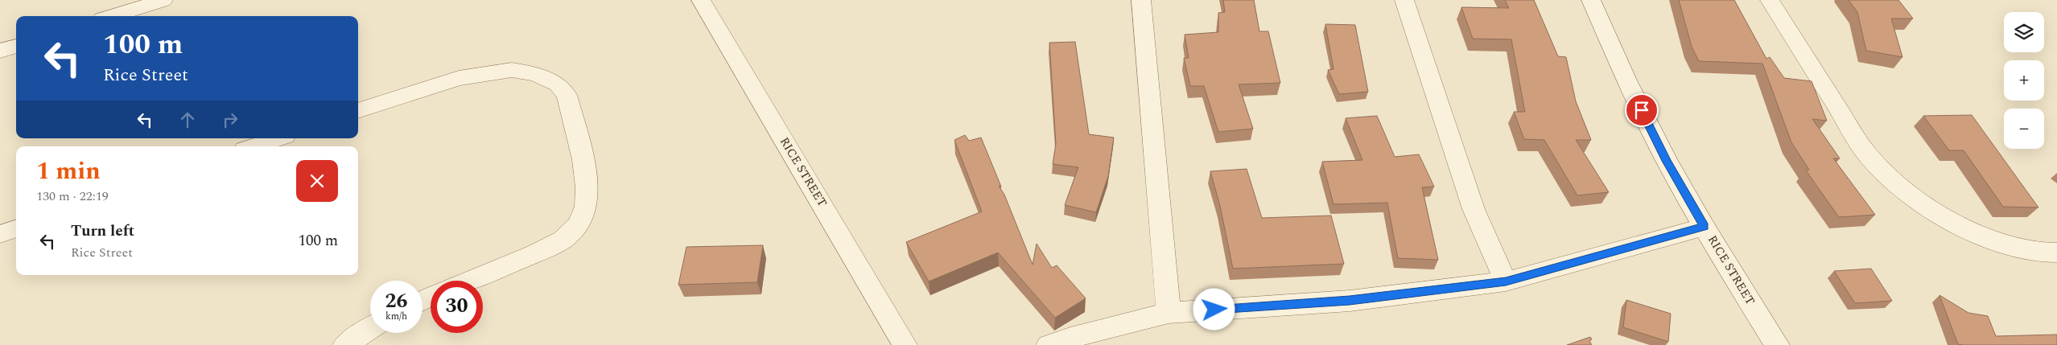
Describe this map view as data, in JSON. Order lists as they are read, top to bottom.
{
  "streets": {
    "street": ["RICE STREET"]
  },
  "page": {
    "map_buttons": ["+", "−"],
    "turn": ["100 m", "Rice Street"],
    "heading": ["1 min", "130 m · 22:19"],
    "list": [
      {
        "name": "Turn left",
        "note": "Rice Street",
        "value": "100 m"
      }
    ],
    "speed": "26 km/h",
    "limit": "30"
  }
}
